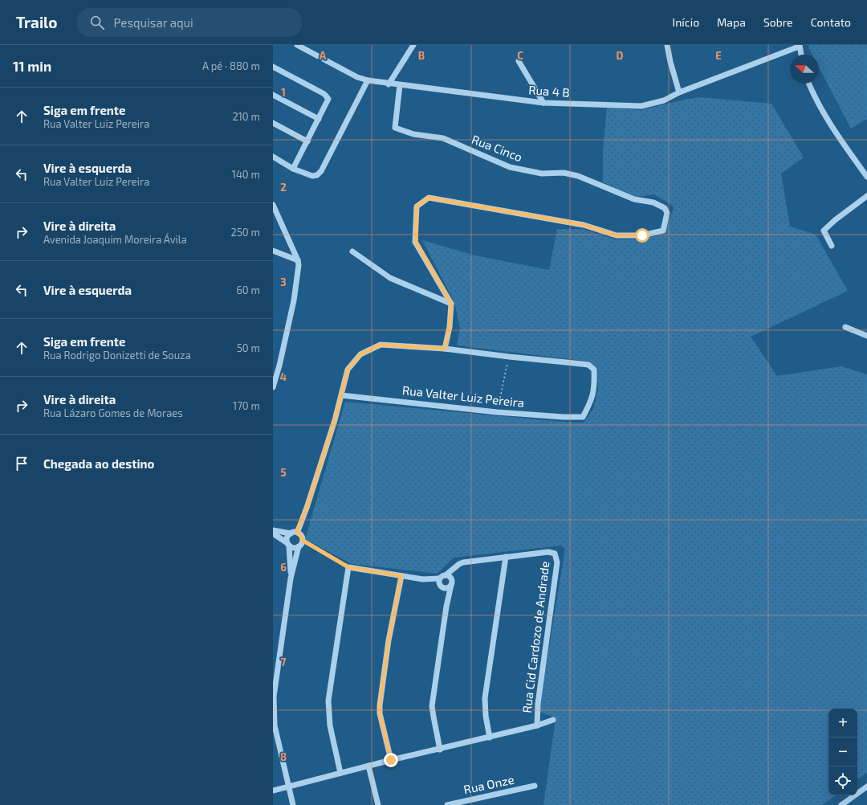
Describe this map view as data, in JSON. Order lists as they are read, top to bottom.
{
  "streets": {
    "street": [
      "Rua 4 B",
      "Rua Cinco",
      "Rua Valter Luiz Pereira",
      "Rua Cid Cardozo de Andrade",
      "Rua Onze"
    ]
  },
  "crossings": [
    ["Rua 4 B", "Rua Cinco"]
  ],
  "north": "left",
  "page": {
    "header": "Trailo",
    "search": "Pesquisar aqui",
    "nav": [
      "Início",
      "Mapa",
      "Sobre",
      "Contato"
    ],
    "heading": ["11 min", "A pé · 880 m"],
    "list": [
      ["Siga em frente", "Rua Valter Luiz Pereira", "210 m"],
      ["Vire à esquerda", "Rua Valter Luiz Pereira", "140 m"],
      ["Vire à direita", "Avenida Joaquim Moreira Ávila", "250 m"],
      ["Vire à esquerda", "60 m"],
      ["Siga em frente", "Rua Rodrigo Donizetti de Souza", "50 m"],
      ["Vire à direita", "Rua Lázaro Gomes de Moraes", "170 m"],
      "Chegada ao destino"
    ],
    "map_buttons": ["+", "−"]
  },
  "grid": {
    "columns": [
      "A",
      "B",
      "C",
      "D",
      "E"
    ],
    "rows": [
      "1",
      "2",
      "3",
      "4",
      "5",
      "6",
      "7",
      "8"
    ]
  }
}
